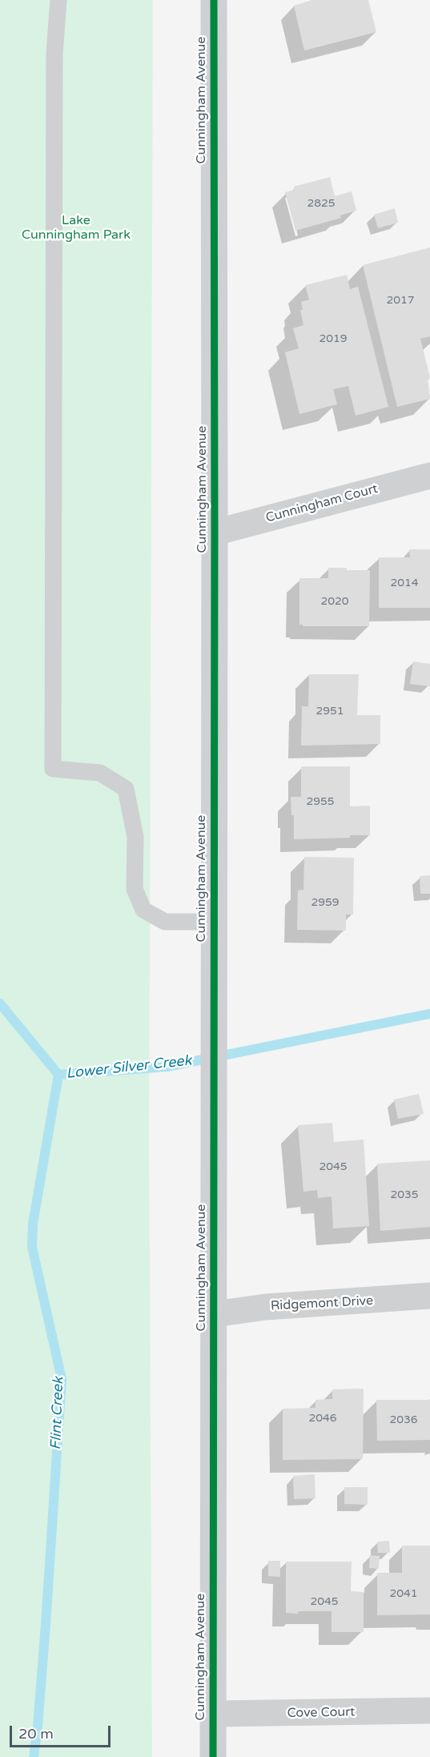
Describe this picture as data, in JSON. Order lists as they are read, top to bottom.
{
  "streets": {
    "street": [
      "Cunningham Avenue",
      "Cunningham Court",
      "Ridgemont Drive",
      "Cove Court"
    ]
  },
  "crossings": [
    ["Cunningham Avenue", "Cunningham Court"],
    ["Cunningham Avenue", "Ridgemont Drive"],
    ["Cunningham Avenue", "Cove Court"]
  ],
  "water": ["Lower Silver Creek", "Flint Creek"],
  "parks": ["Lake Cunningham Park"],
  "house_numbers": [
    "2825",
    "2017",
    "2019",
    "2014",
    "2020",
    "2951",
    "2955",
    "2959",
    "2045",
    "2035",
    "2046",
    "2036",
    "2041",
    "2045"
  ],
  "scale_bar": "20 m"
}
